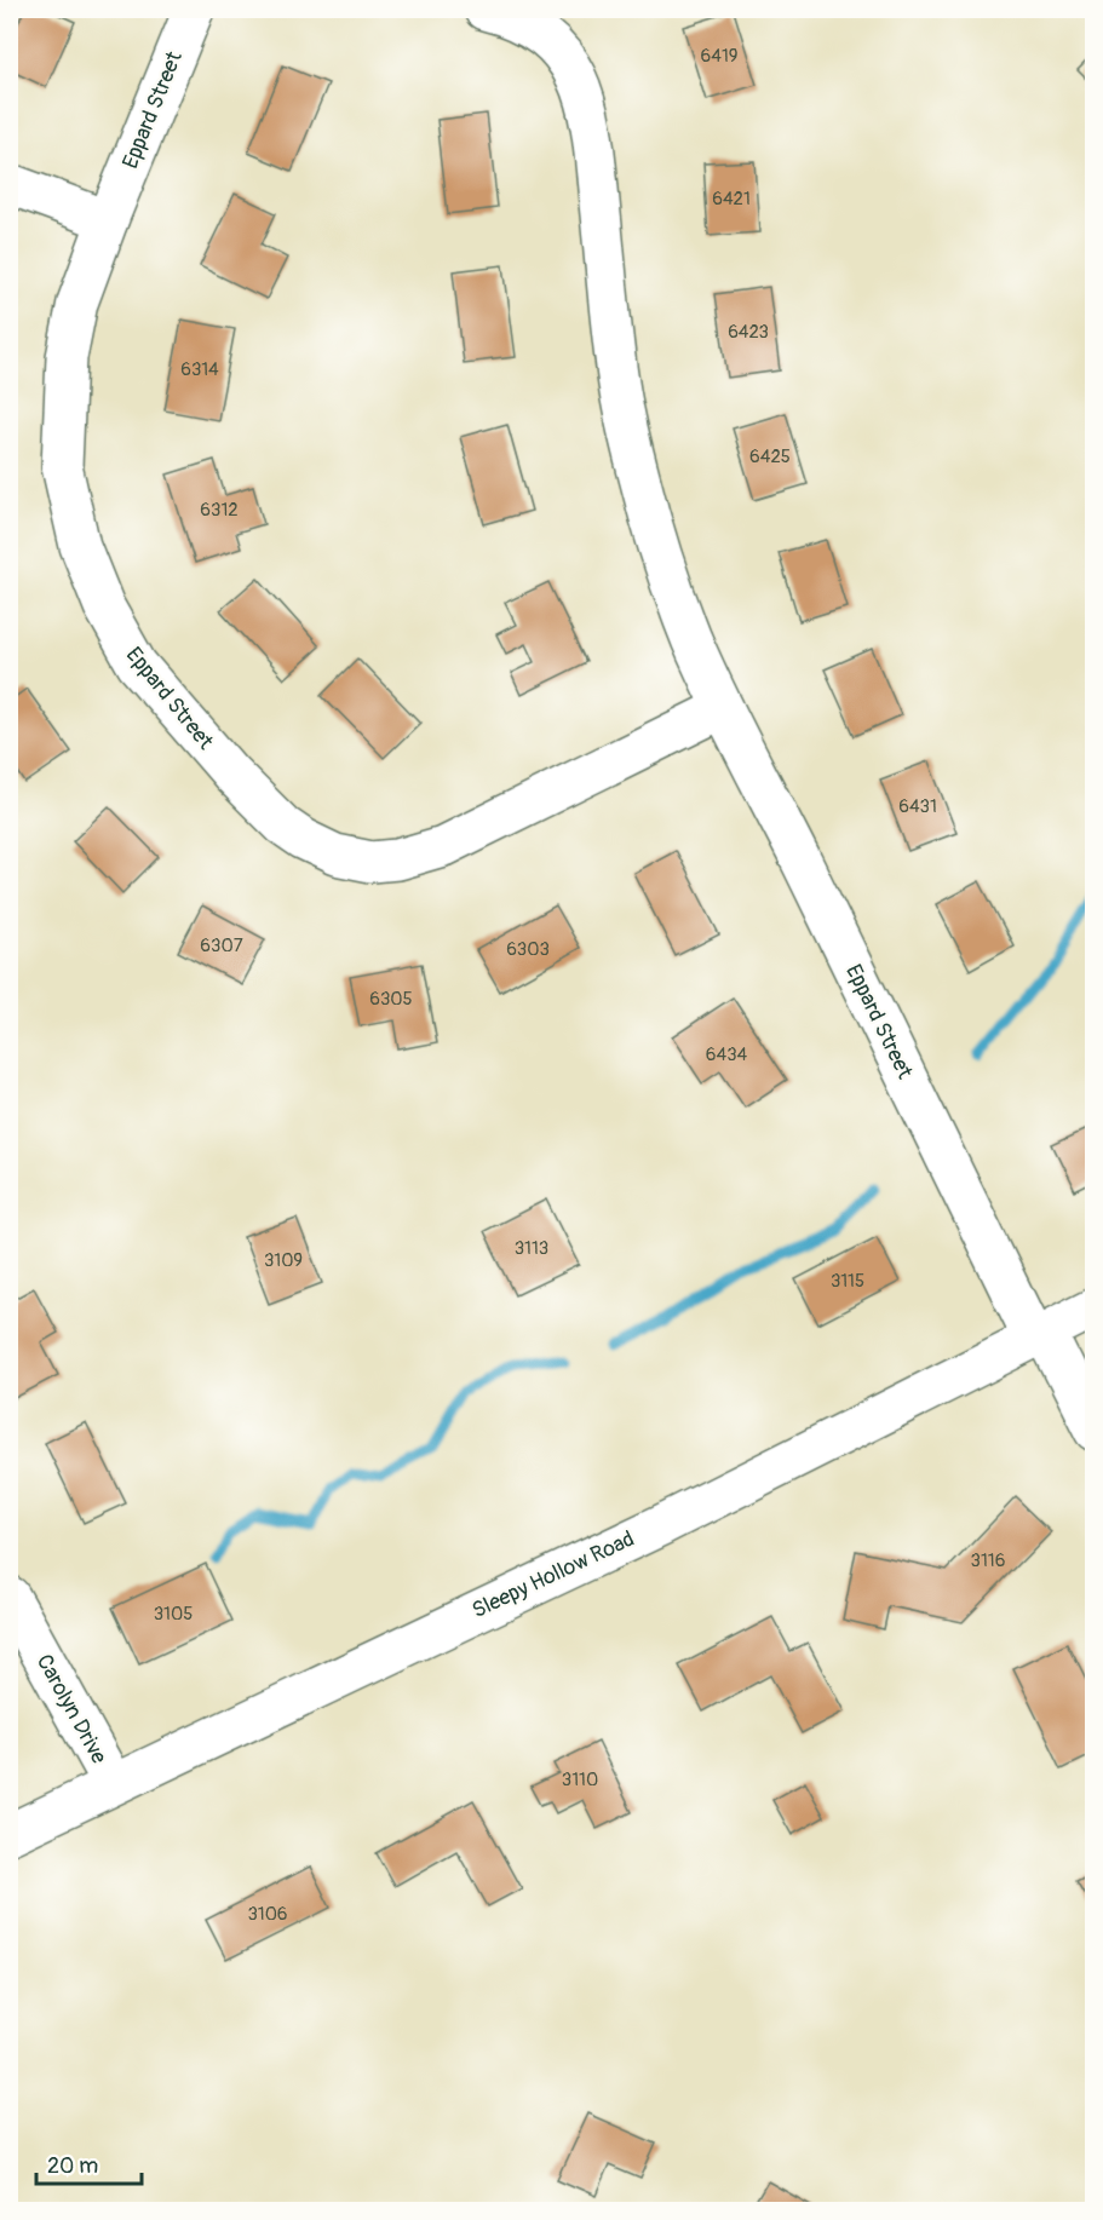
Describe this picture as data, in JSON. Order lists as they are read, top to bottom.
{
  "streets": {
    "street": ["Eppard Street", "Sleepy Hollow Road", "Carolyn Drive"]
  },
  "crossings": [
    ["Eppard Street", "Sleepy Hollow Road"],
    ["Sleepy Hollow Road", "Carolyn Drive"]
  ],
  "house_numbers": [
    "6419",
    "6421",
    "6423",
    "6314",
    "6425",
    "6312",
    "6431",
    "6307",
    "6303",
    "6305",
    "6434",
    "3113",
    "3109",
    "3115",
    "3116",
    "3105",
    "3110",
    "3106"
  ],
  "scale_bar": "20 m"
}
